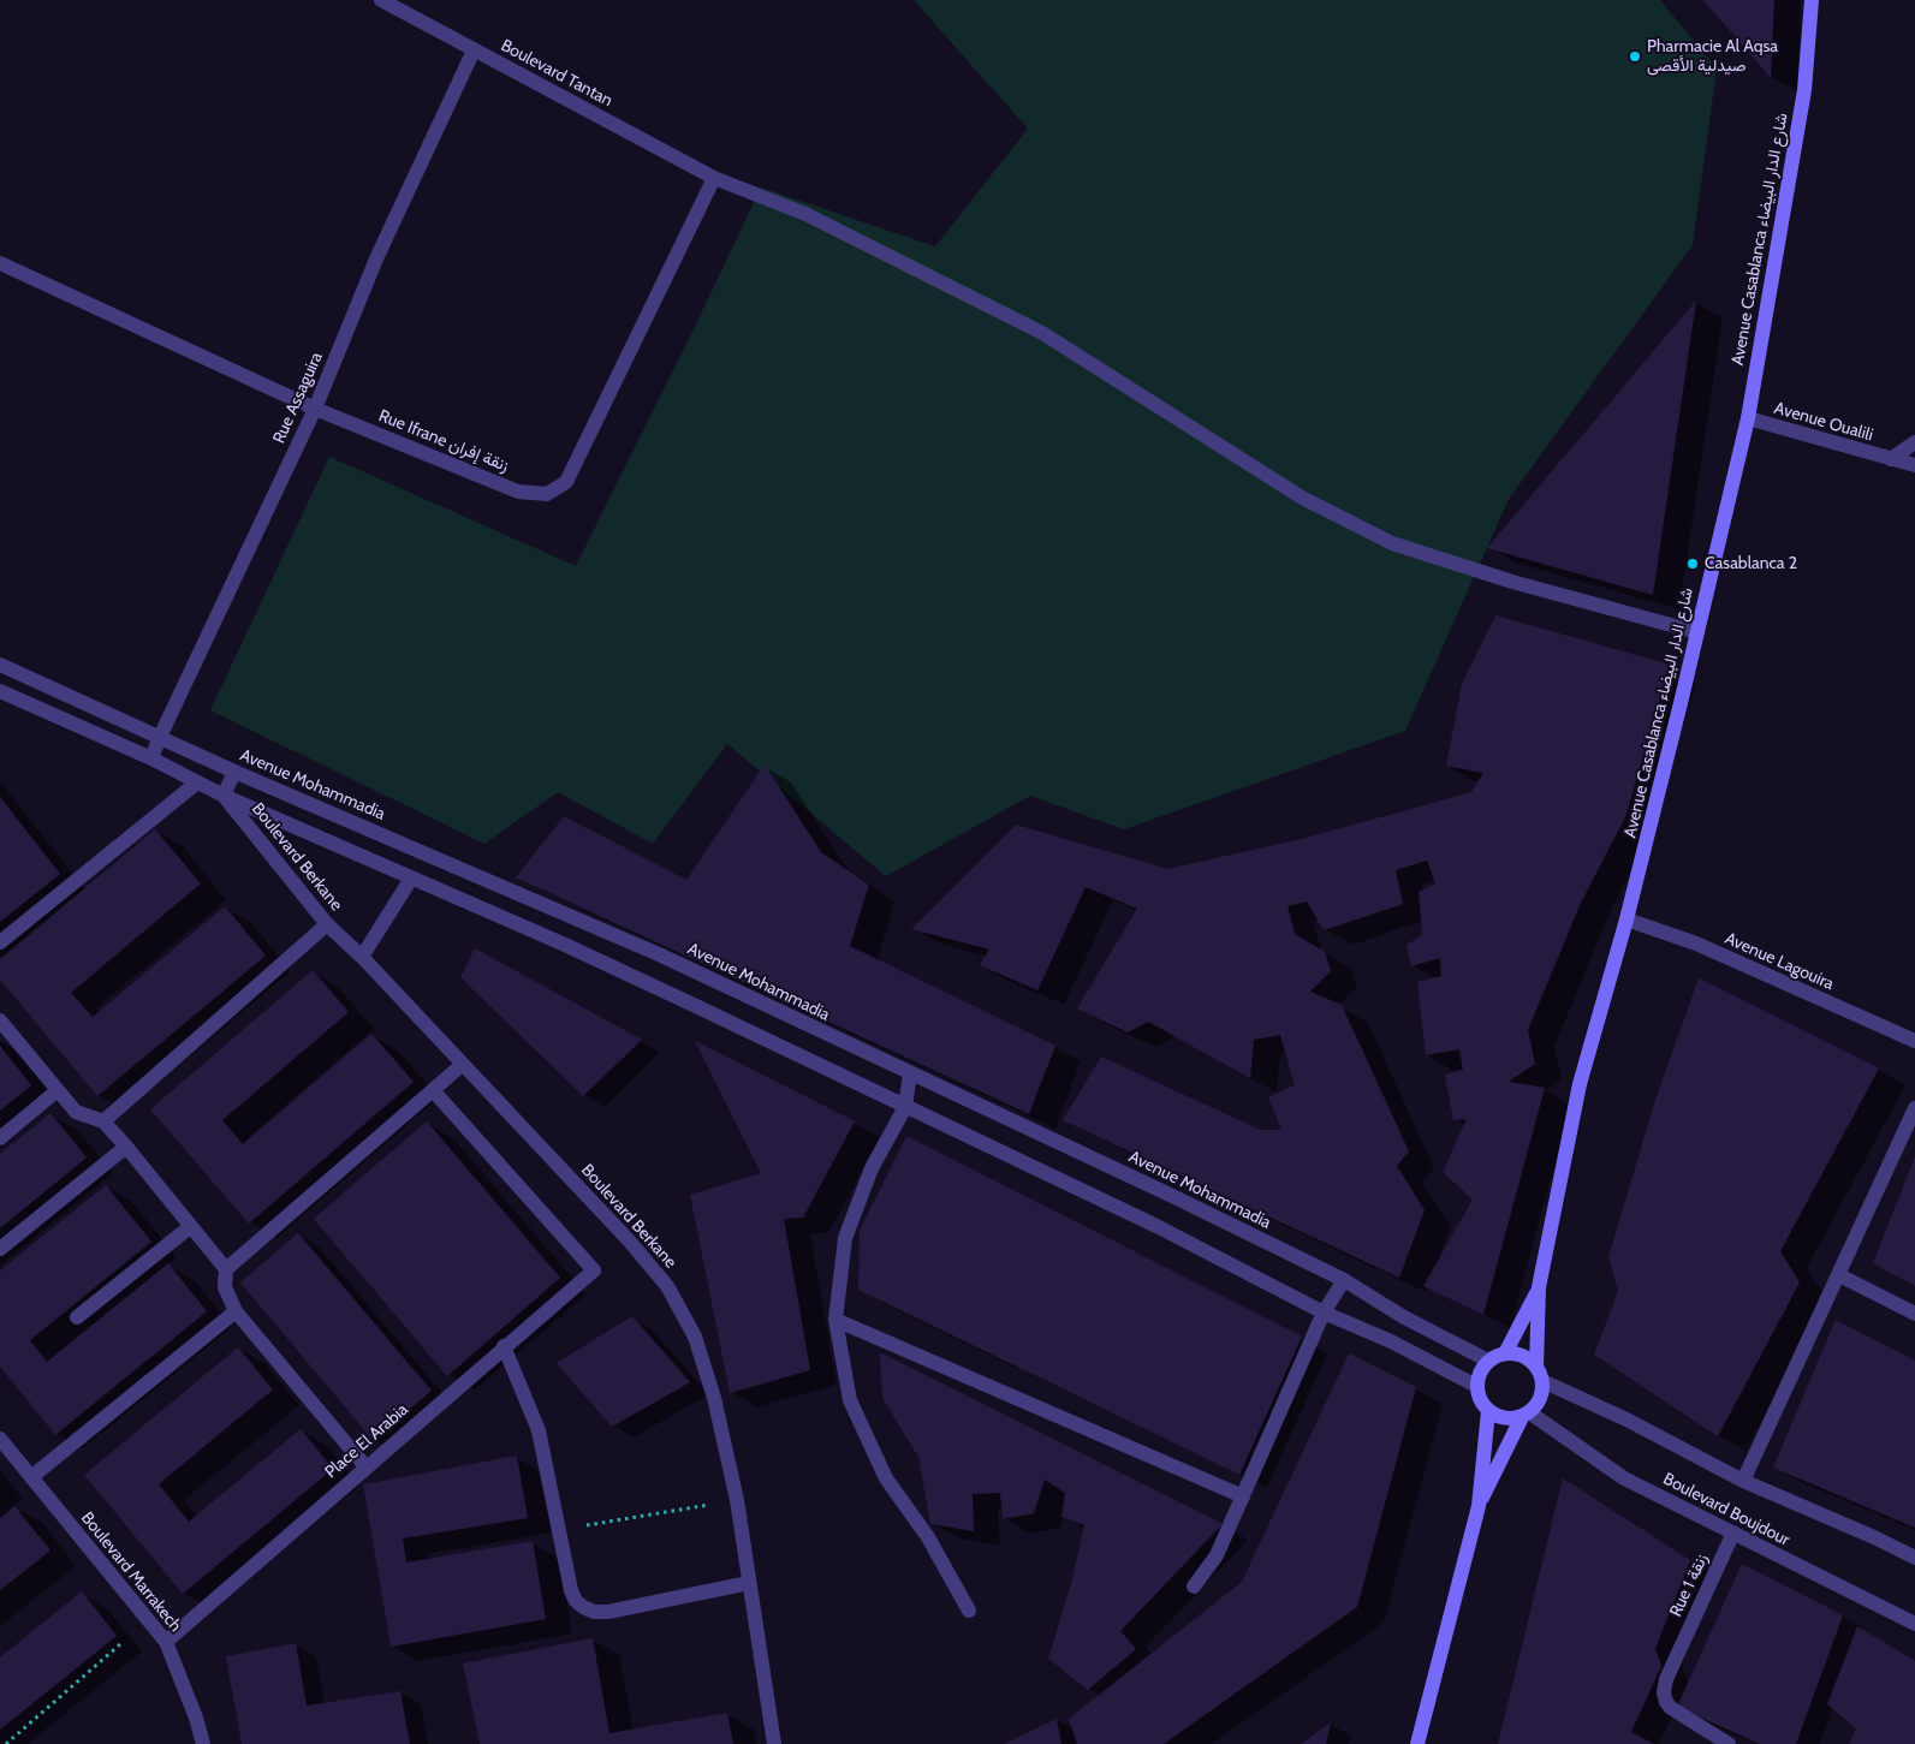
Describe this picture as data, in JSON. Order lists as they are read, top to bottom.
{
  "streets": {
    "street": [
      "Boulevard Tantan",
      "Avenue Casablanca شارع الدار البيضاء",
      "Rue Assaguira",
      "Avenue Oualili",
      "Rue Ifrane زنقة إفران",
      "Avenue Mohammadia",
      "Boulevard Berkane",
      "Avenue Lagouira",
      "Place El Arabia",
      "Boulevard Boujdour",
      "Boulevard Marrakech",
      "Rue 1 زنقة"
    ]
  },
  "crossings": [
    ["Boulevard Tantan", "Avenue Casablanca شارع الدار البيضاء"],
    ["Boulevard Tantan", "Rue Assaguira"],
    ["Boulevard Tantan", "Rue Ifrane زنقة إفران"],
    ["Avenue Casablanca شارع الدار البيضاء", "Avenue Oualili"],
    ["Avenue Casablanca شارع الدار البيضاء", "Avenue Mohammadia"],
    ["Avenue Casablanca شارع الدار البيضاء", "Avenue Lagouira"],
    ["Avenue Casablanca شارع الدار البيضاء", "Boulevard Boujdour"],
    ["Rue Assaguira", "Rue Ifrane زنقة إفران"],
    ["Rue Assaguira", "Avenue Mohammadia"],
    ["Avenue Mohammadia", "Boulevard Boujdour"],
    ["Place El Arabia", "Boulevard Marrakech"],
    ["Boulevard Boujdour", "Rue 1 زنقة"]
  ],
  "places": ["Pharmacie Al Aqsa صيدلية الأقصى", "Casablanca 2"]
}
